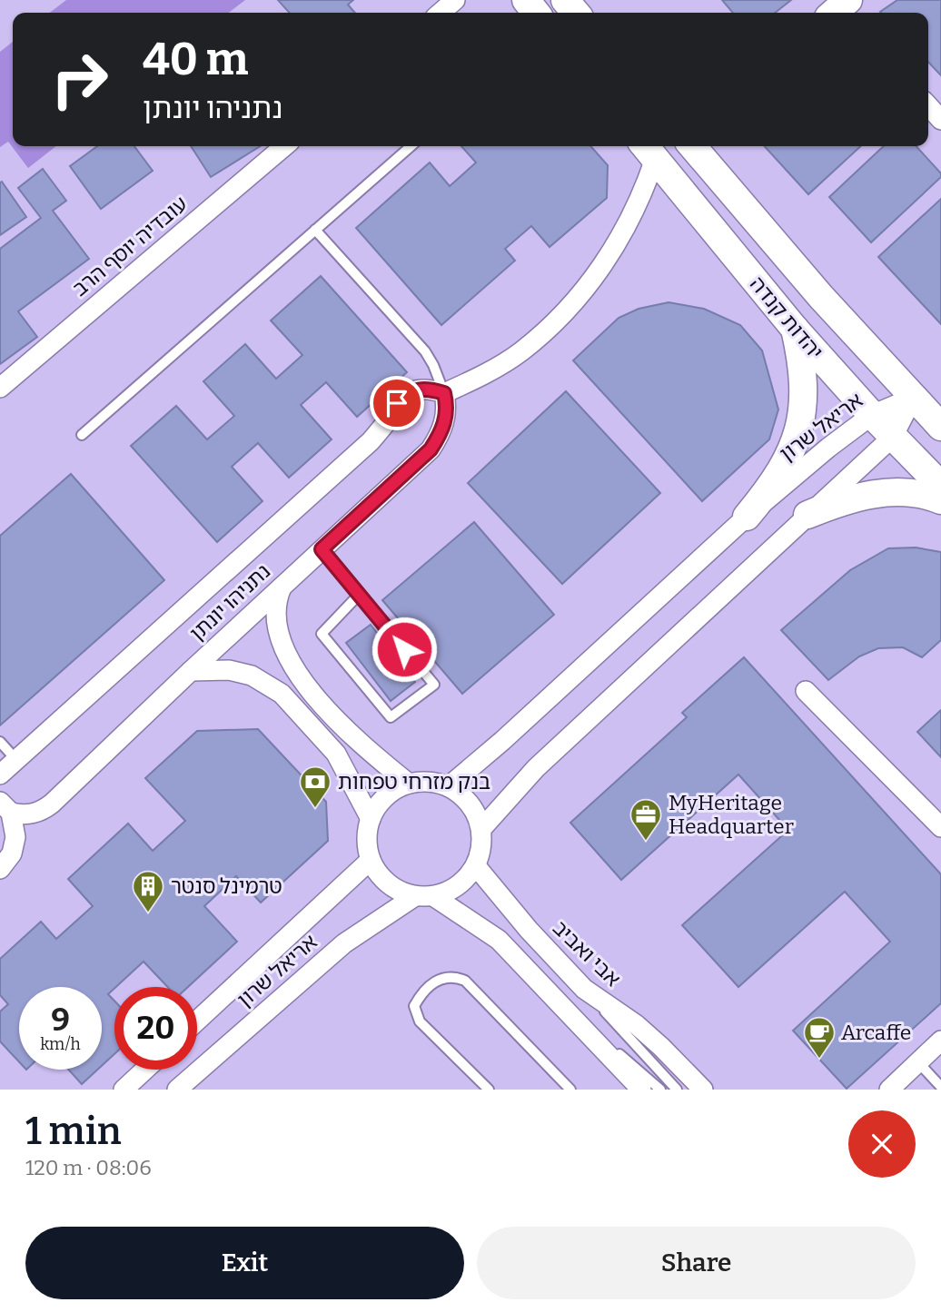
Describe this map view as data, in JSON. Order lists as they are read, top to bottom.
{
  "streets": {
    "main road": ["יהדות קנדה"],
    "street": [
      "עובדיה יוסף הרב",
      "אריאל שרון",
      "נתניהו יונתן",
      "אבי ואביב"
    ]
  },
  "crossings": [
    ["יהדות קנדה", "אריאל שרון"],
    ["אריאל שרון", "אבי ואביב"]
  ],
  "places": {
    "bank": ["בנק מזרחי טפחות"],
    "office": ["MyHeritage Headquarter"],
    "building": ["טרמינל סנטר"],
    "cafe": ["Arcaffe"]
  },
  "page": {
    "turn": ["40 m", "נתניהו יונתן"],
    "speed": "9 km/h",
    "limit": "20",
    "heading": ["1 min", "120 m · 08:06"],
    "buttons": ["Exit", "Share"]
  }
}
